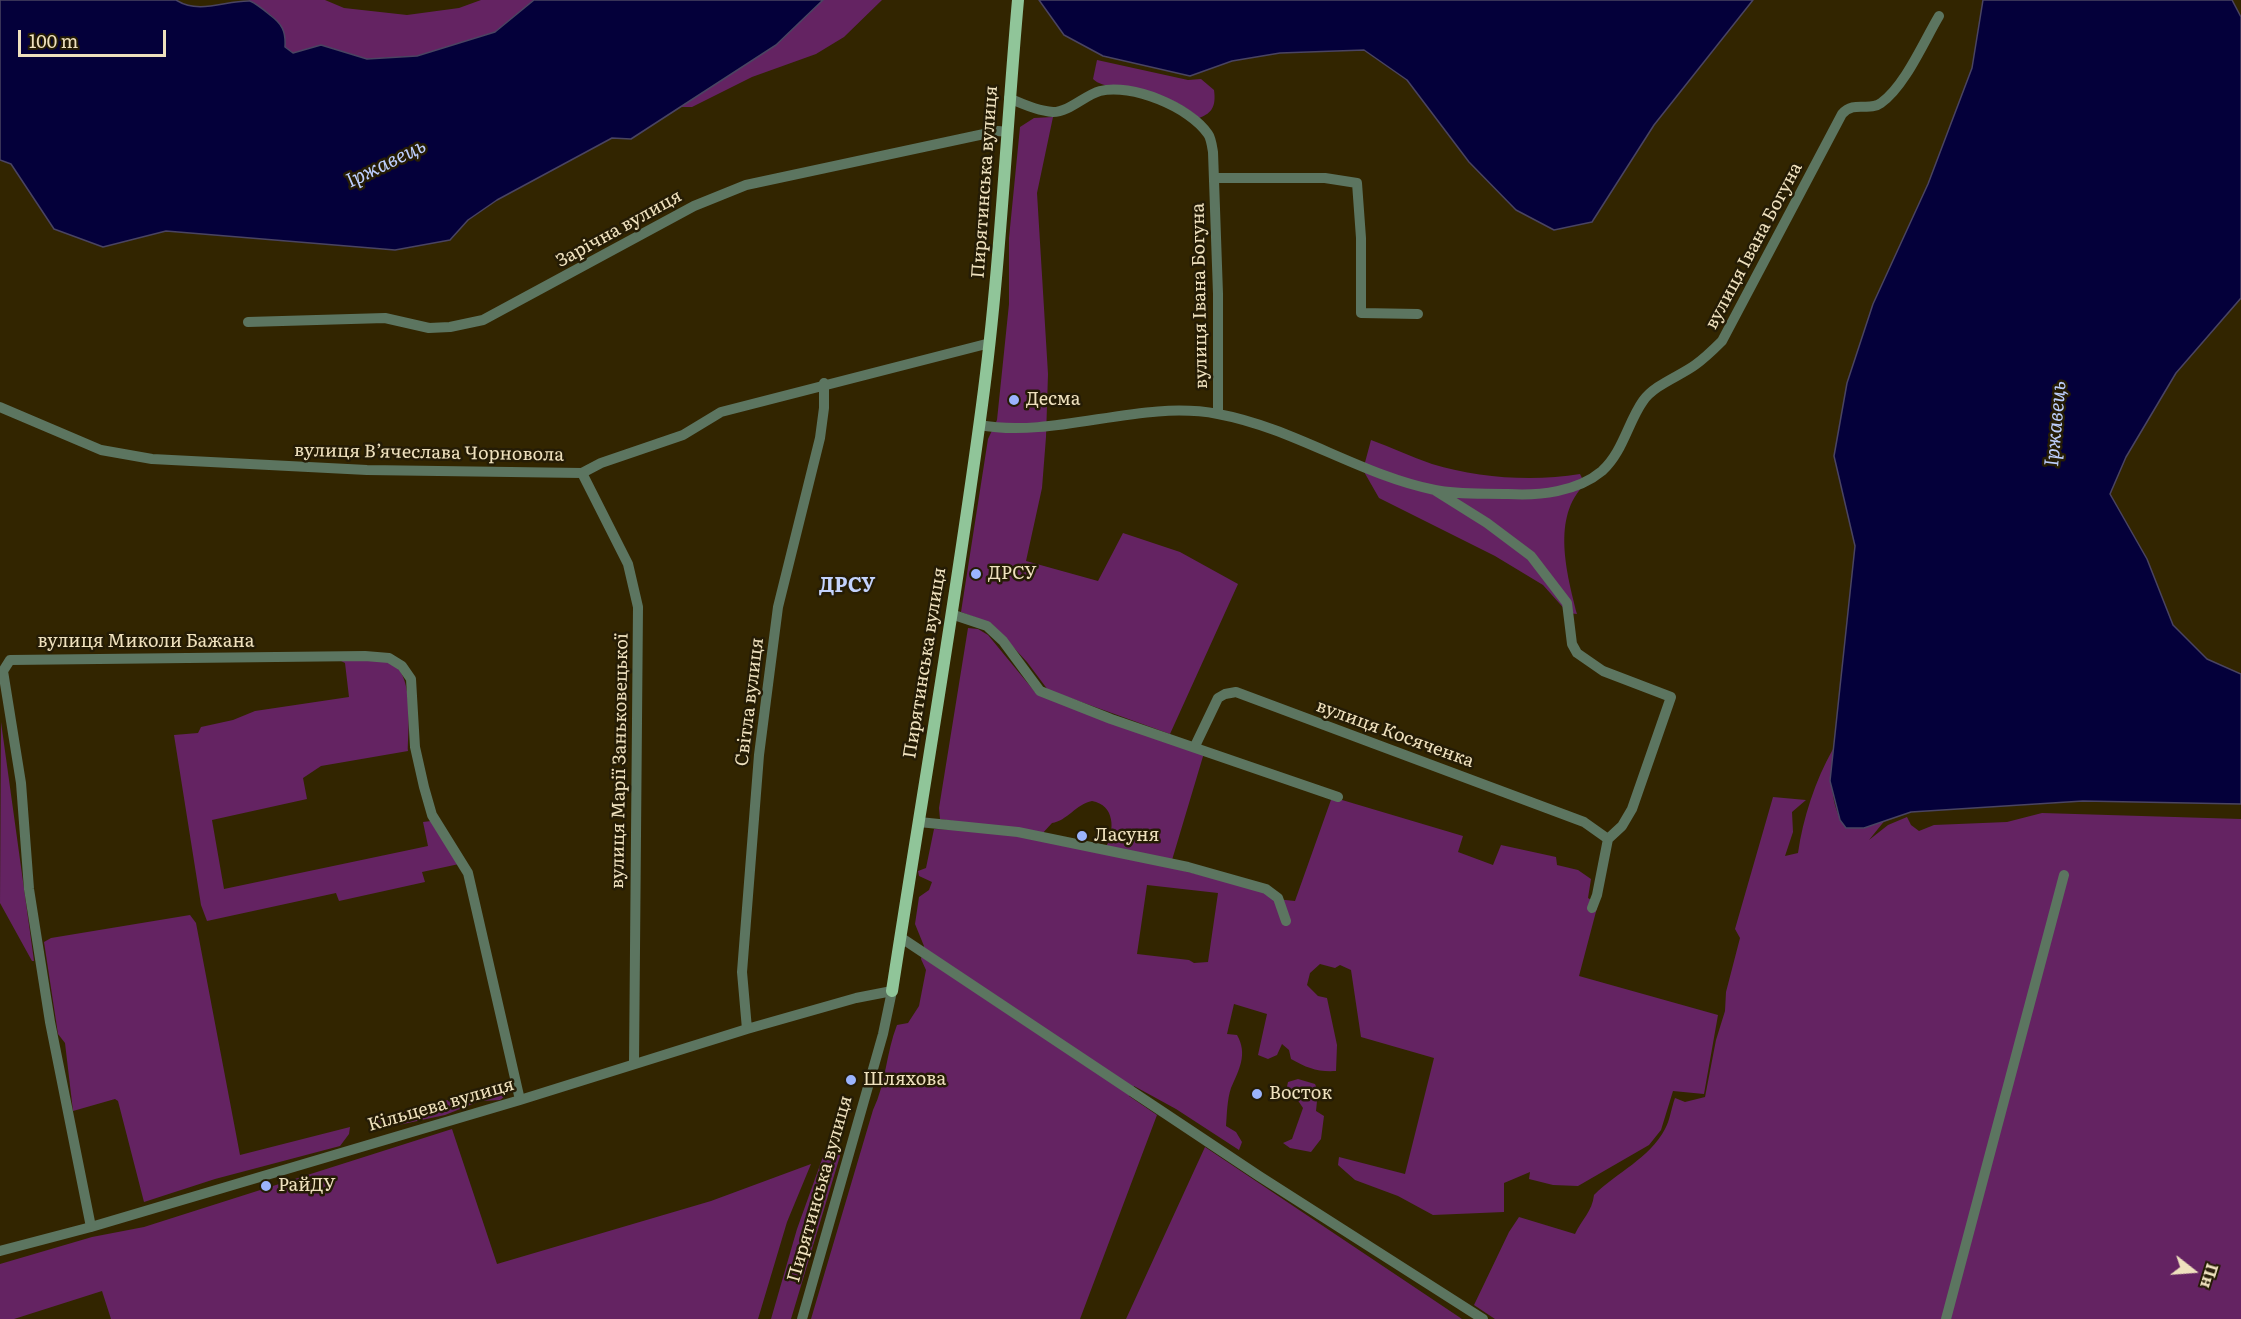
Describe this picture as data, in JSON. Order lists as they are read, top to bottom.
{
  "streets": {
    "main road": ["Пирятинська вулиця"],
    "street": [
      "Зарічна вулиця",
      "вулиця Івана Богуна",
      "вулиця Вʼячеслава Чорновола",
      "вулиця Миколи Бажана",
      "Світла вулиця",
      "вулиця Косяченка",
      "вулиця Марії Заньковецької",
      "Кільцева вулиця"
    ]
  },
  "crossings": [
    ["Пирятинська вулиця", "Зарічна вулиця"],
    ["Пирятинська вулиця", "вулиця Івана Богуна"],
    ["Пирятинська вулиця", "вулиця Вʼячеслава Чорновола"],
    ["Пирятинська вулиця", "Кільцева вулиця"],
    ["вулиця Івана Богуна", "вулиця Косяченка"],
    ["вулиця Вʼячеслава Чорновола", "Світла вулиця"],
    ["вулиця Вʼячеслава Чорновола", "вулиця Марії Заньковецької"],
    ["вулиця Миколи Бажана", "Кільцева вулиця"],
    ["Світла вулиця", "Кільцева вулиця"],
    ["вулиця Марії Заньковецької", "Кільцева вулиця"]
  ],
  "districts": ["ДРСУ"],
  "water": ["Іржавець"],
  "places": [
    "Десма",
    "ДРСУ",
    "Ласуня",
    "Шляхова",
    "Восток",
    "РайДУ"
  ],
  "scale_bar": "100 m",
  "north": "right"
}
